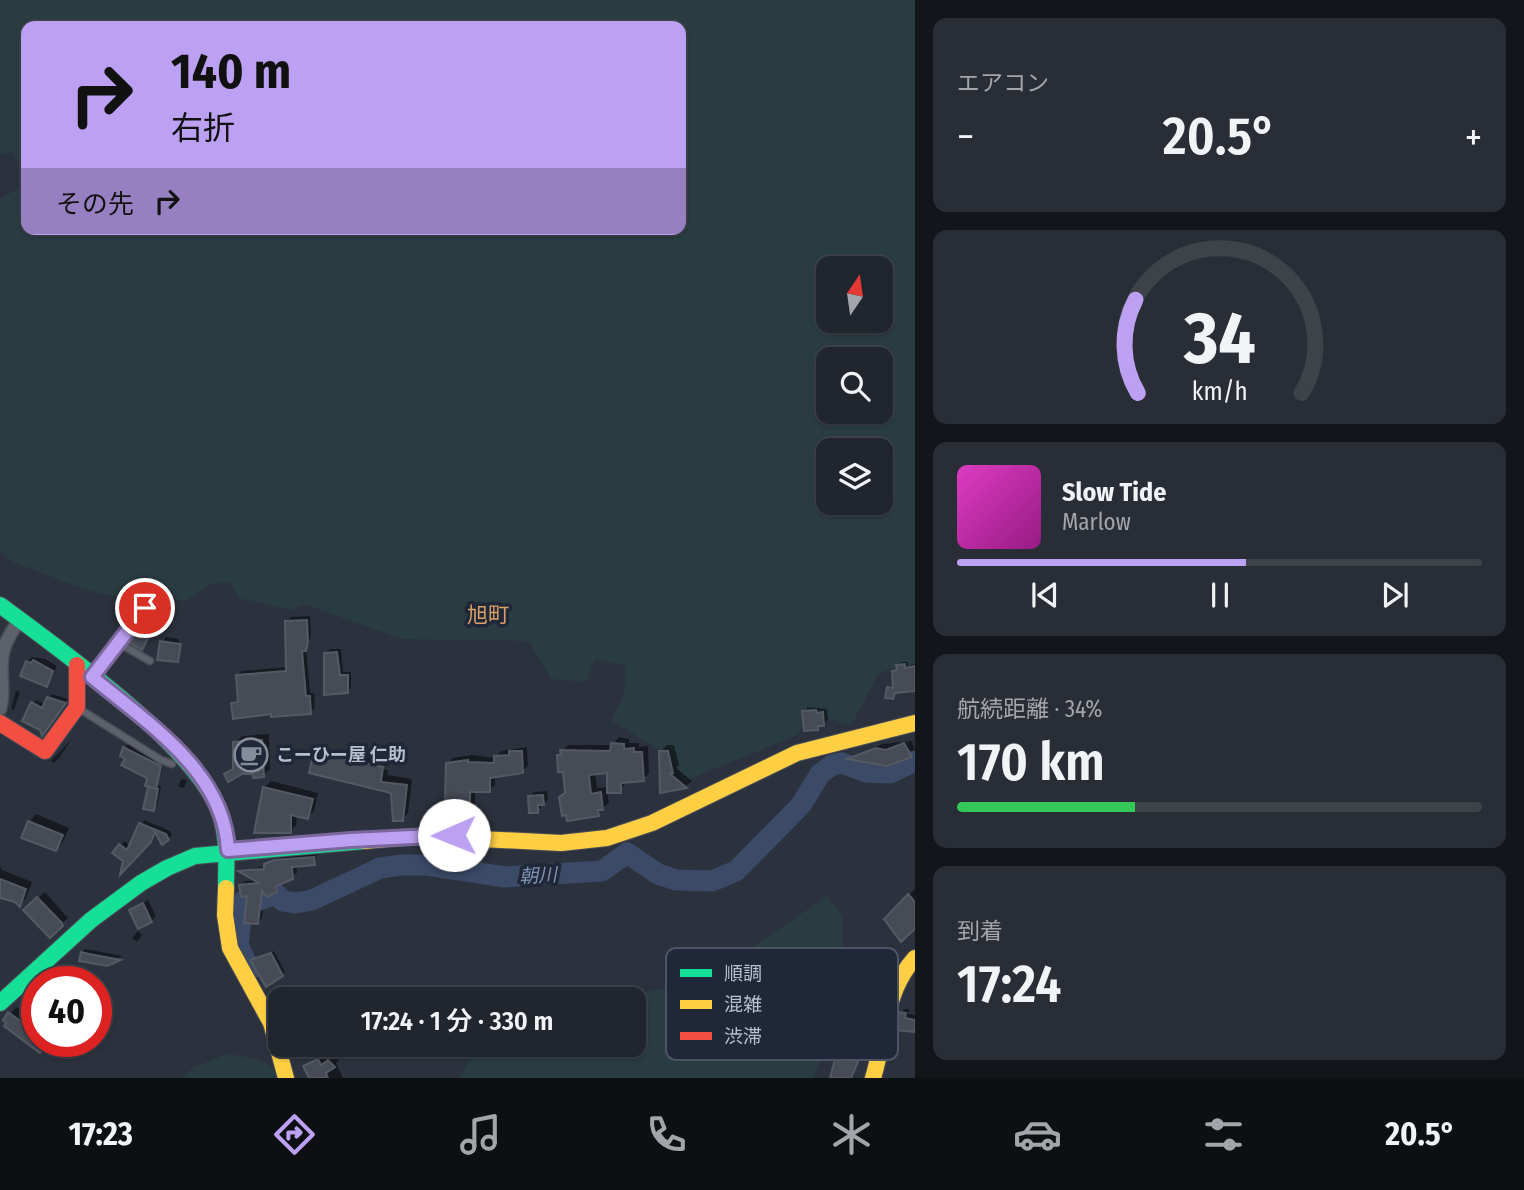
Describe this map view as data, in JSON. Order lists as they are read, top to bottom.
{
  "districts": ["旭町"],
  "water": ["朝川"],
  "places": {
    "cafe": ["こーひー屋 仁助"]
  },
  "legend": ["順調", "混雑", "渋滞"],
  "north": "top",
  "page": {
    "tile": [
      "エアコン",
      ["航続距離 · 34%", "170 km"],
      ["到着", "17:24"]
    ],
    "turn": ["140 m", "右折"],
    "heat": ["−", "20.5°", "+"],
    "then": "その先",
    "song": ["Slow Tide", "Marlow"],
    "limit": "40",
    "trip": "17:24 · 1 分 · 330 m",
    "tabs": ["17:23", "20.5°"],
    "gauge": ["34", "km/h"]
  }
}
